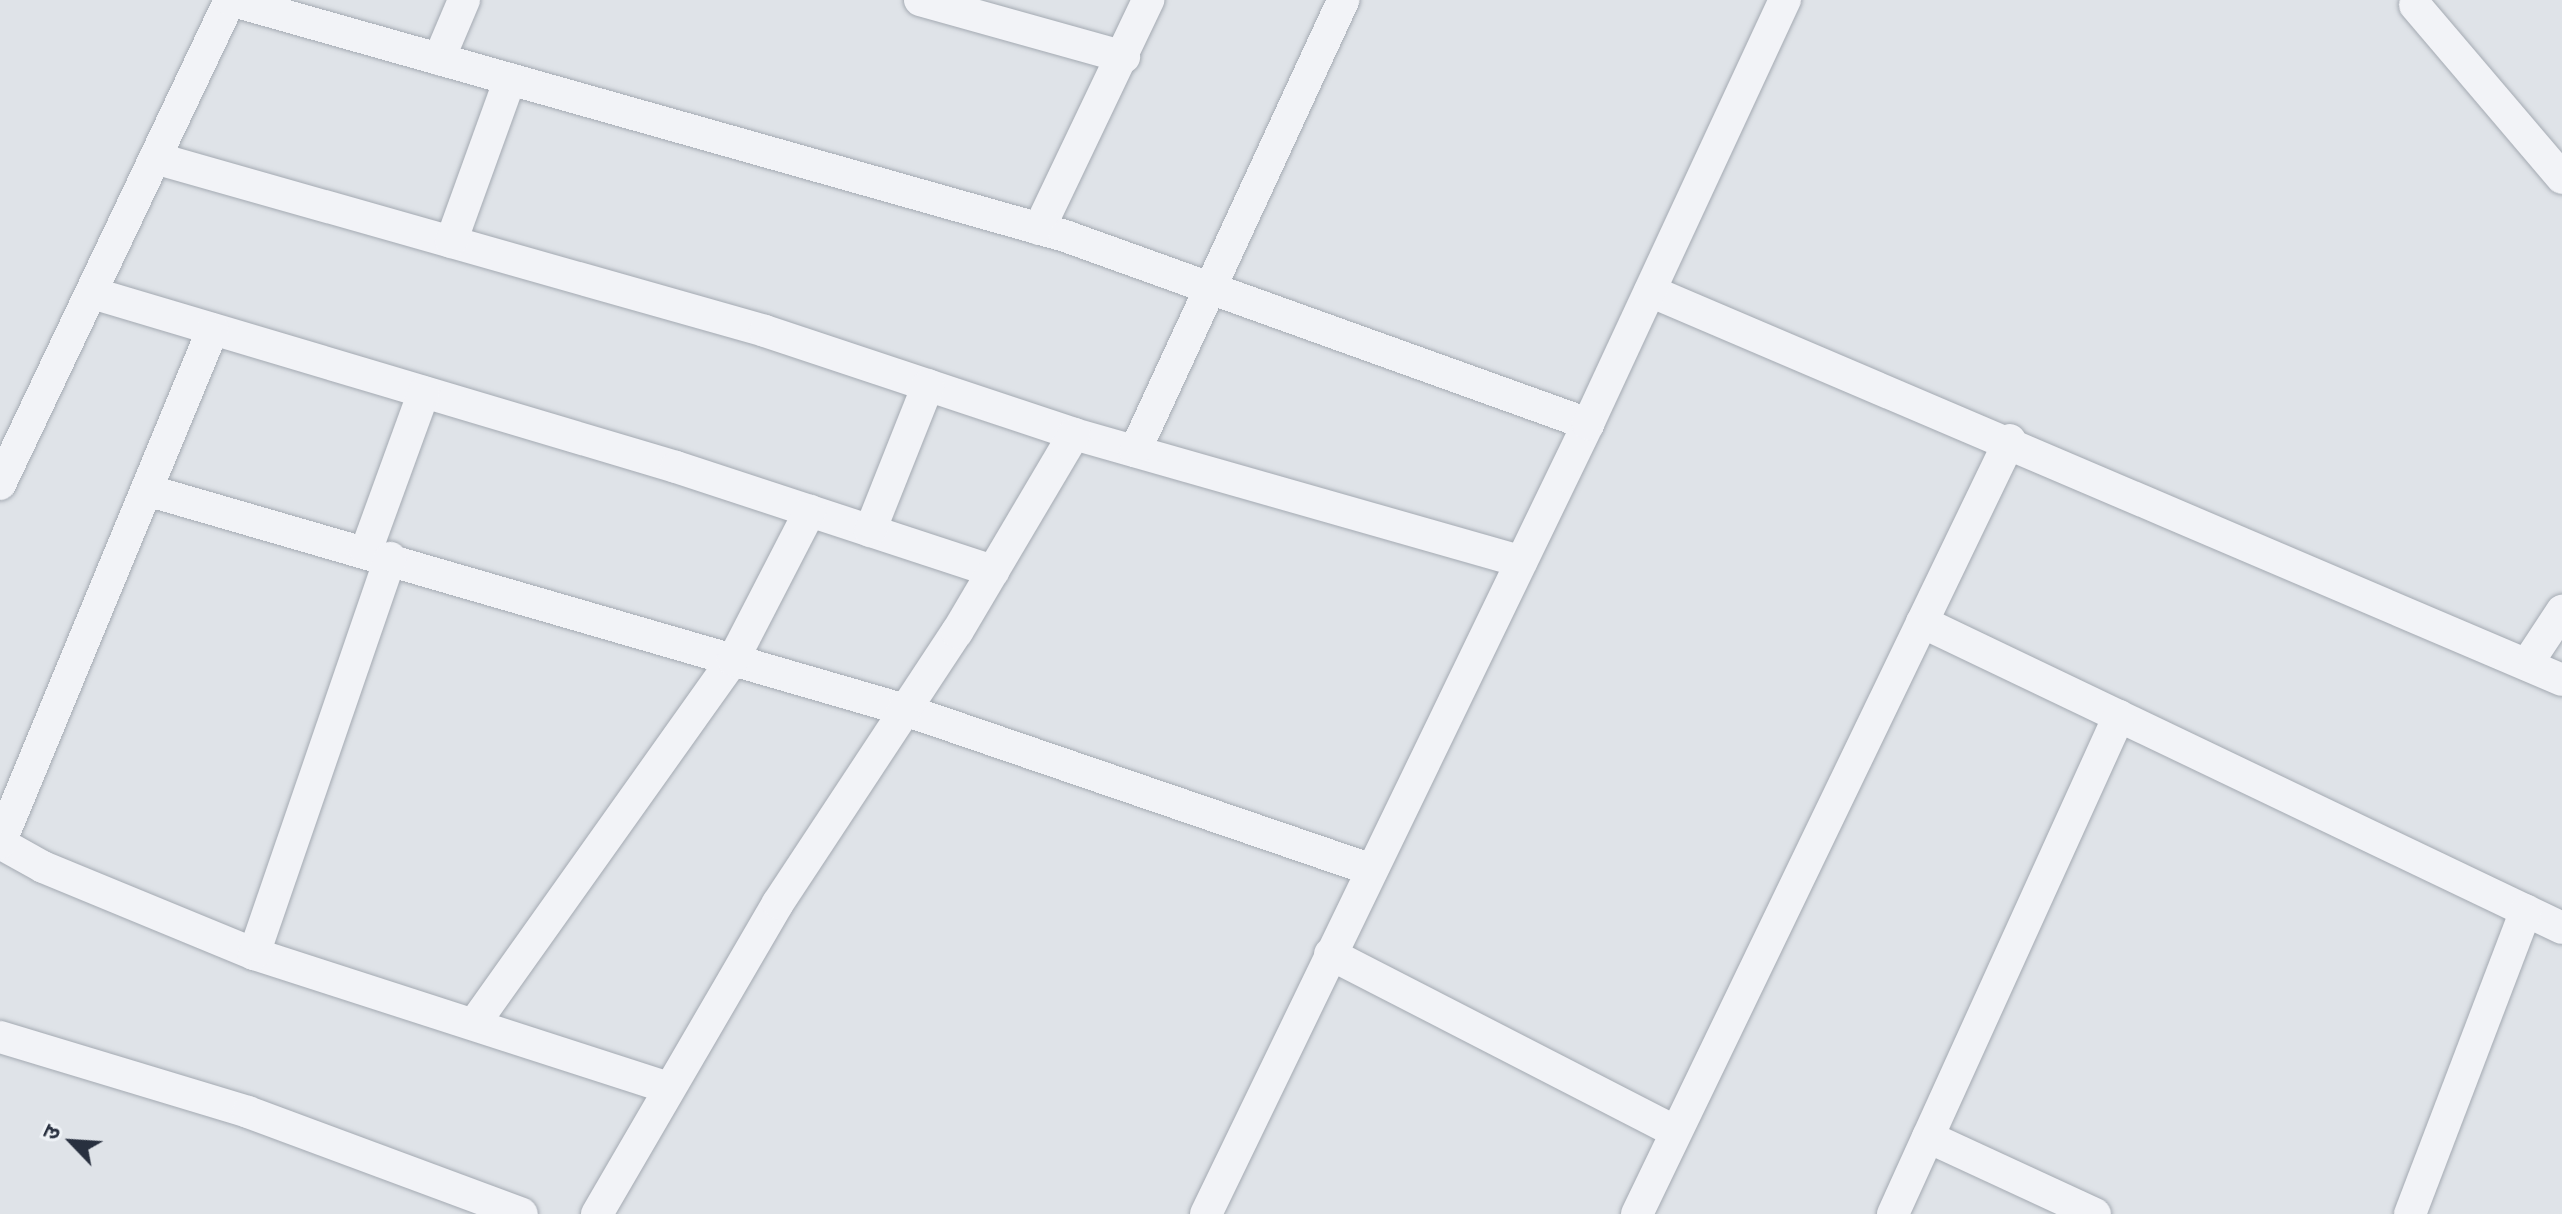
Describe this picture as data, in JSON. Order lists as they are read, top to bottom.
{
  "north": "top left"
}
